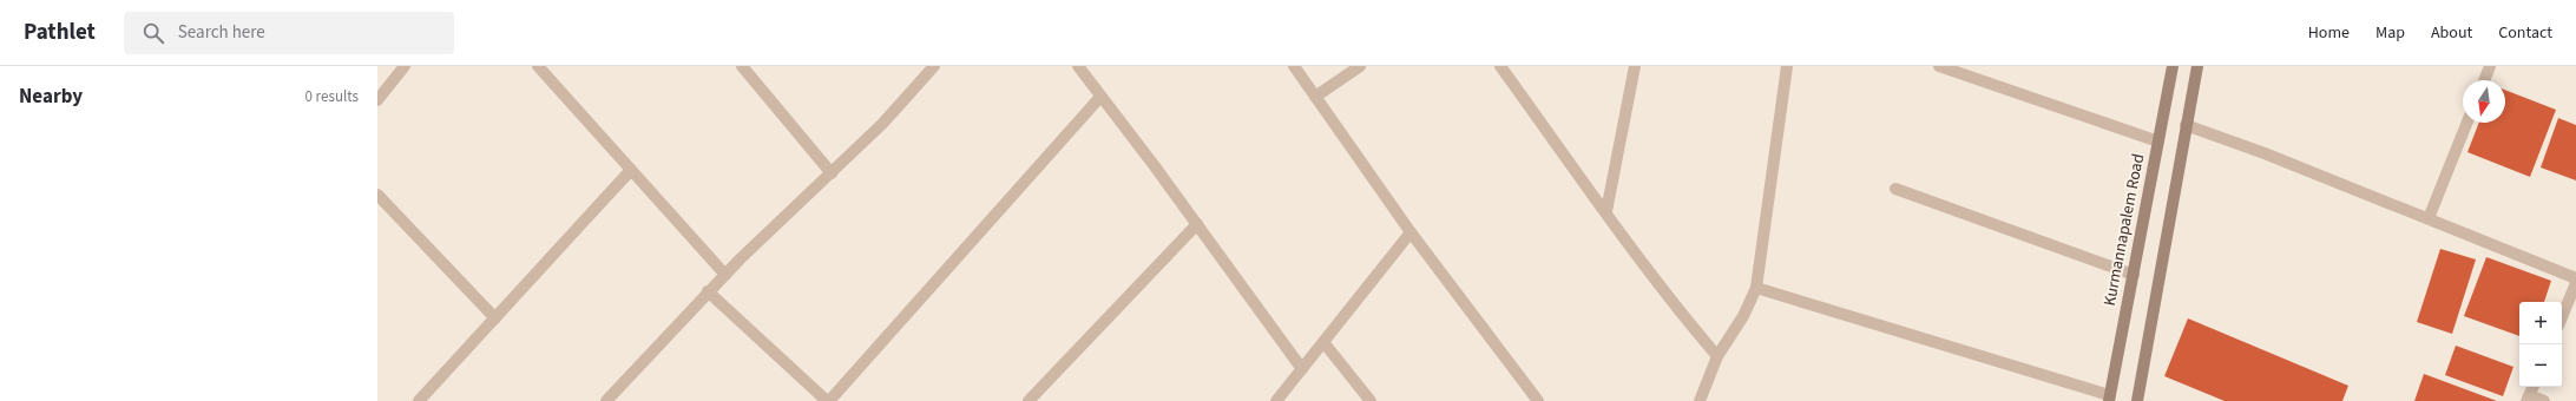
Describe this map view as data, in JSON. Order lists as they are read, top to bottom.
{
  "streets": {
    "main road": ["Kurmannapalem Road"]
  },
  "north": "bottom",
  "page": {
    "header": "Pathlet",
    "search": "Search here",
    "nav": [
      "Home",
      "Map",
      "About",
      "Contact"
    ],
    "heading": ["Nearby", "0 results"],
    "map_buttons": ["+", "−"]
  }
}
